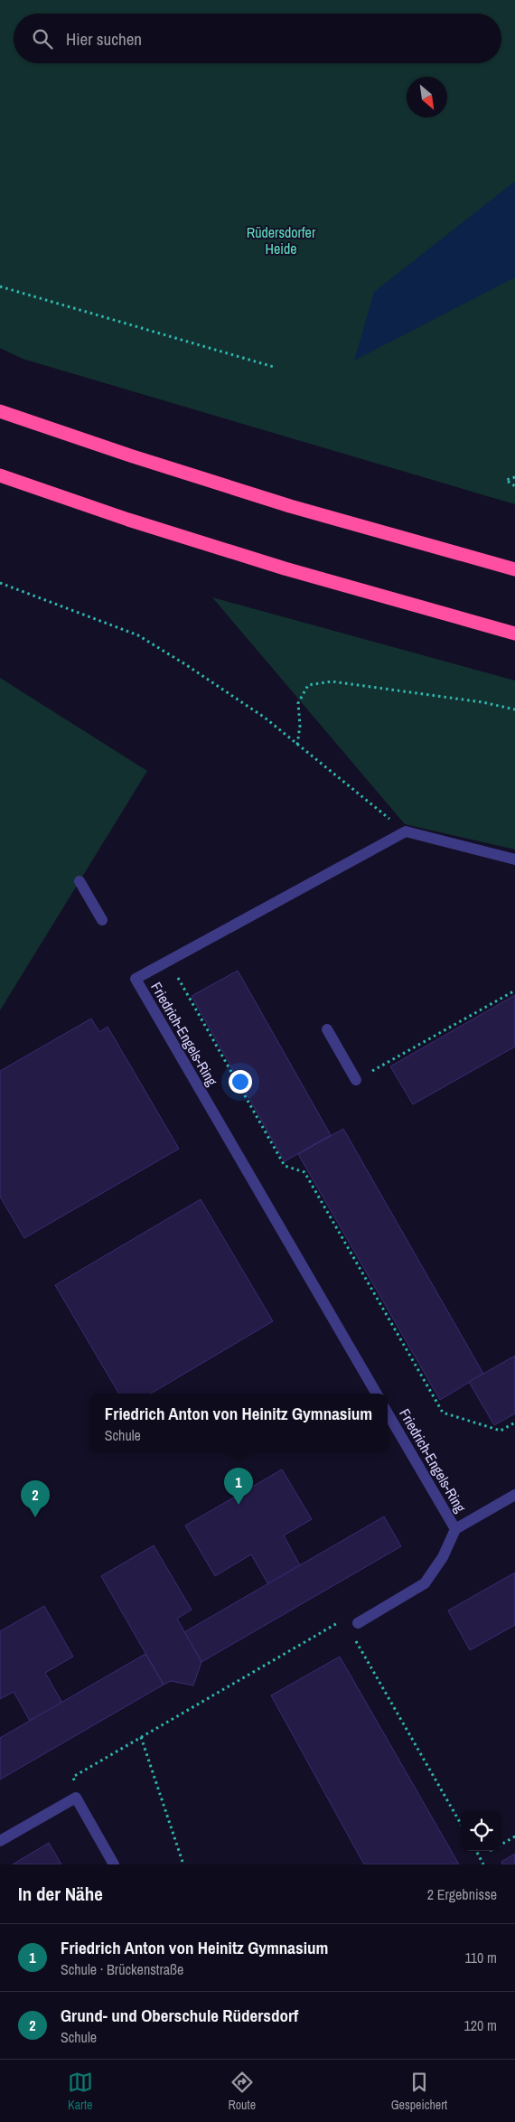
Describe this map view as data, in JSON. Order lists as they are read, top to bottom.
{
  "streets": {
    "street": ["Friedrich-Engels-Ring"]
  },
  "parks": ["Rüdersdorfer Heide"],
  "north": "bottom right",
  "page": {
    "search": "Hier suchen",
    "popup": ["Friedrich Anton von Heinitz Gymnasium", "Schule"],
    "pins": ["1", "2"],
    "heading": ["In der Nähe", "2 Ergebnisse"],
    "list": [
      {
        "mark": "1",
        "name": "Friedrich Anton von Heinitz Gymnasium",
        "note": "Schule · Brückenstraße",
        "value": "110 m"
      },
      {
        "mark": "2",
        "name": "Grund- und Oberschule Rüdersdorf",
        "note": "Schule",
        "value": "120 m"
      }
    ],
    "nav": ["Karte", "Route", "Gespeichert"]
  }
}
